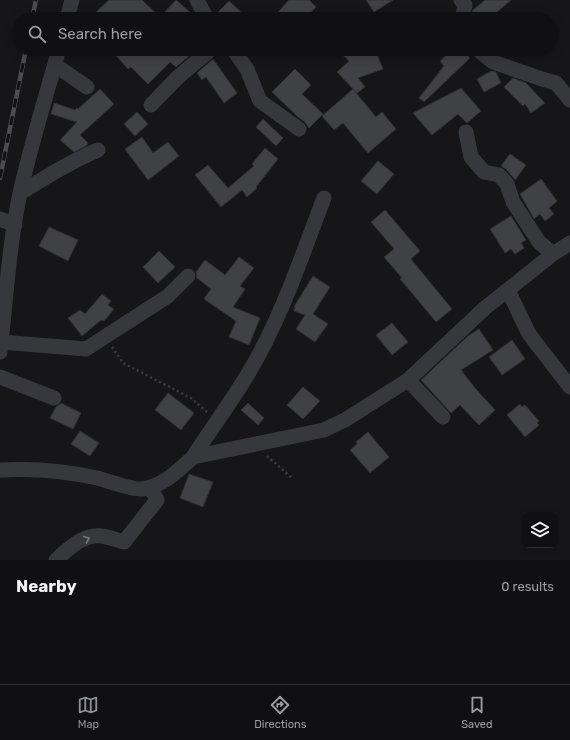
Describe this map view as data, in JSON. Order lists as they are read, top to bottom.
{
  "page": {
    "search": "Search here",
    "heading": ["Nearby", "0 results"],
    "nav": ["Map", "Directions", "Saved"]
  }
}
